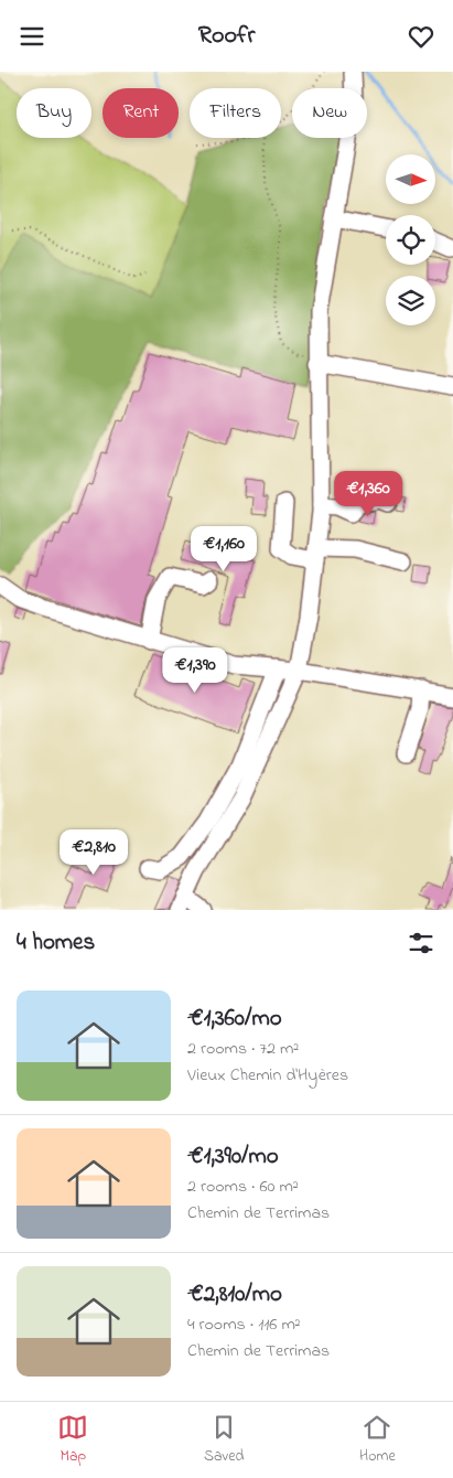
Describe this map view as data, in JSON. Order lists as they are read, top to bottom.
{
  "north": "right",
  "page": {
    "header": "Roofr",
    "chip": [
      "Buy",
      "Rent",
      "Filters",
      "New"
    ],
    "price": [
      "€1,360",
      "€1,160",
      "€1,390",
      "€2,810"
    ],
    "heading": "4 homes",
    "list": [
      {
        "name": "€1,360/mo",
        "note": "2 rooms · 72 m² · Vieux Chemin d'Hyères"
      },
      {
        "name": "€1,390/mo",
        "note": "2 rooms · 60 m² · Chemin de Terrimas"
      },
      {
        "name": "€2,810/mo",
        "note": "4 rooms · 116 m² · Chemin de Terrimas"
      }
    ],
    "tabs": ["Map", "Saved", "Home"]
  }
}
